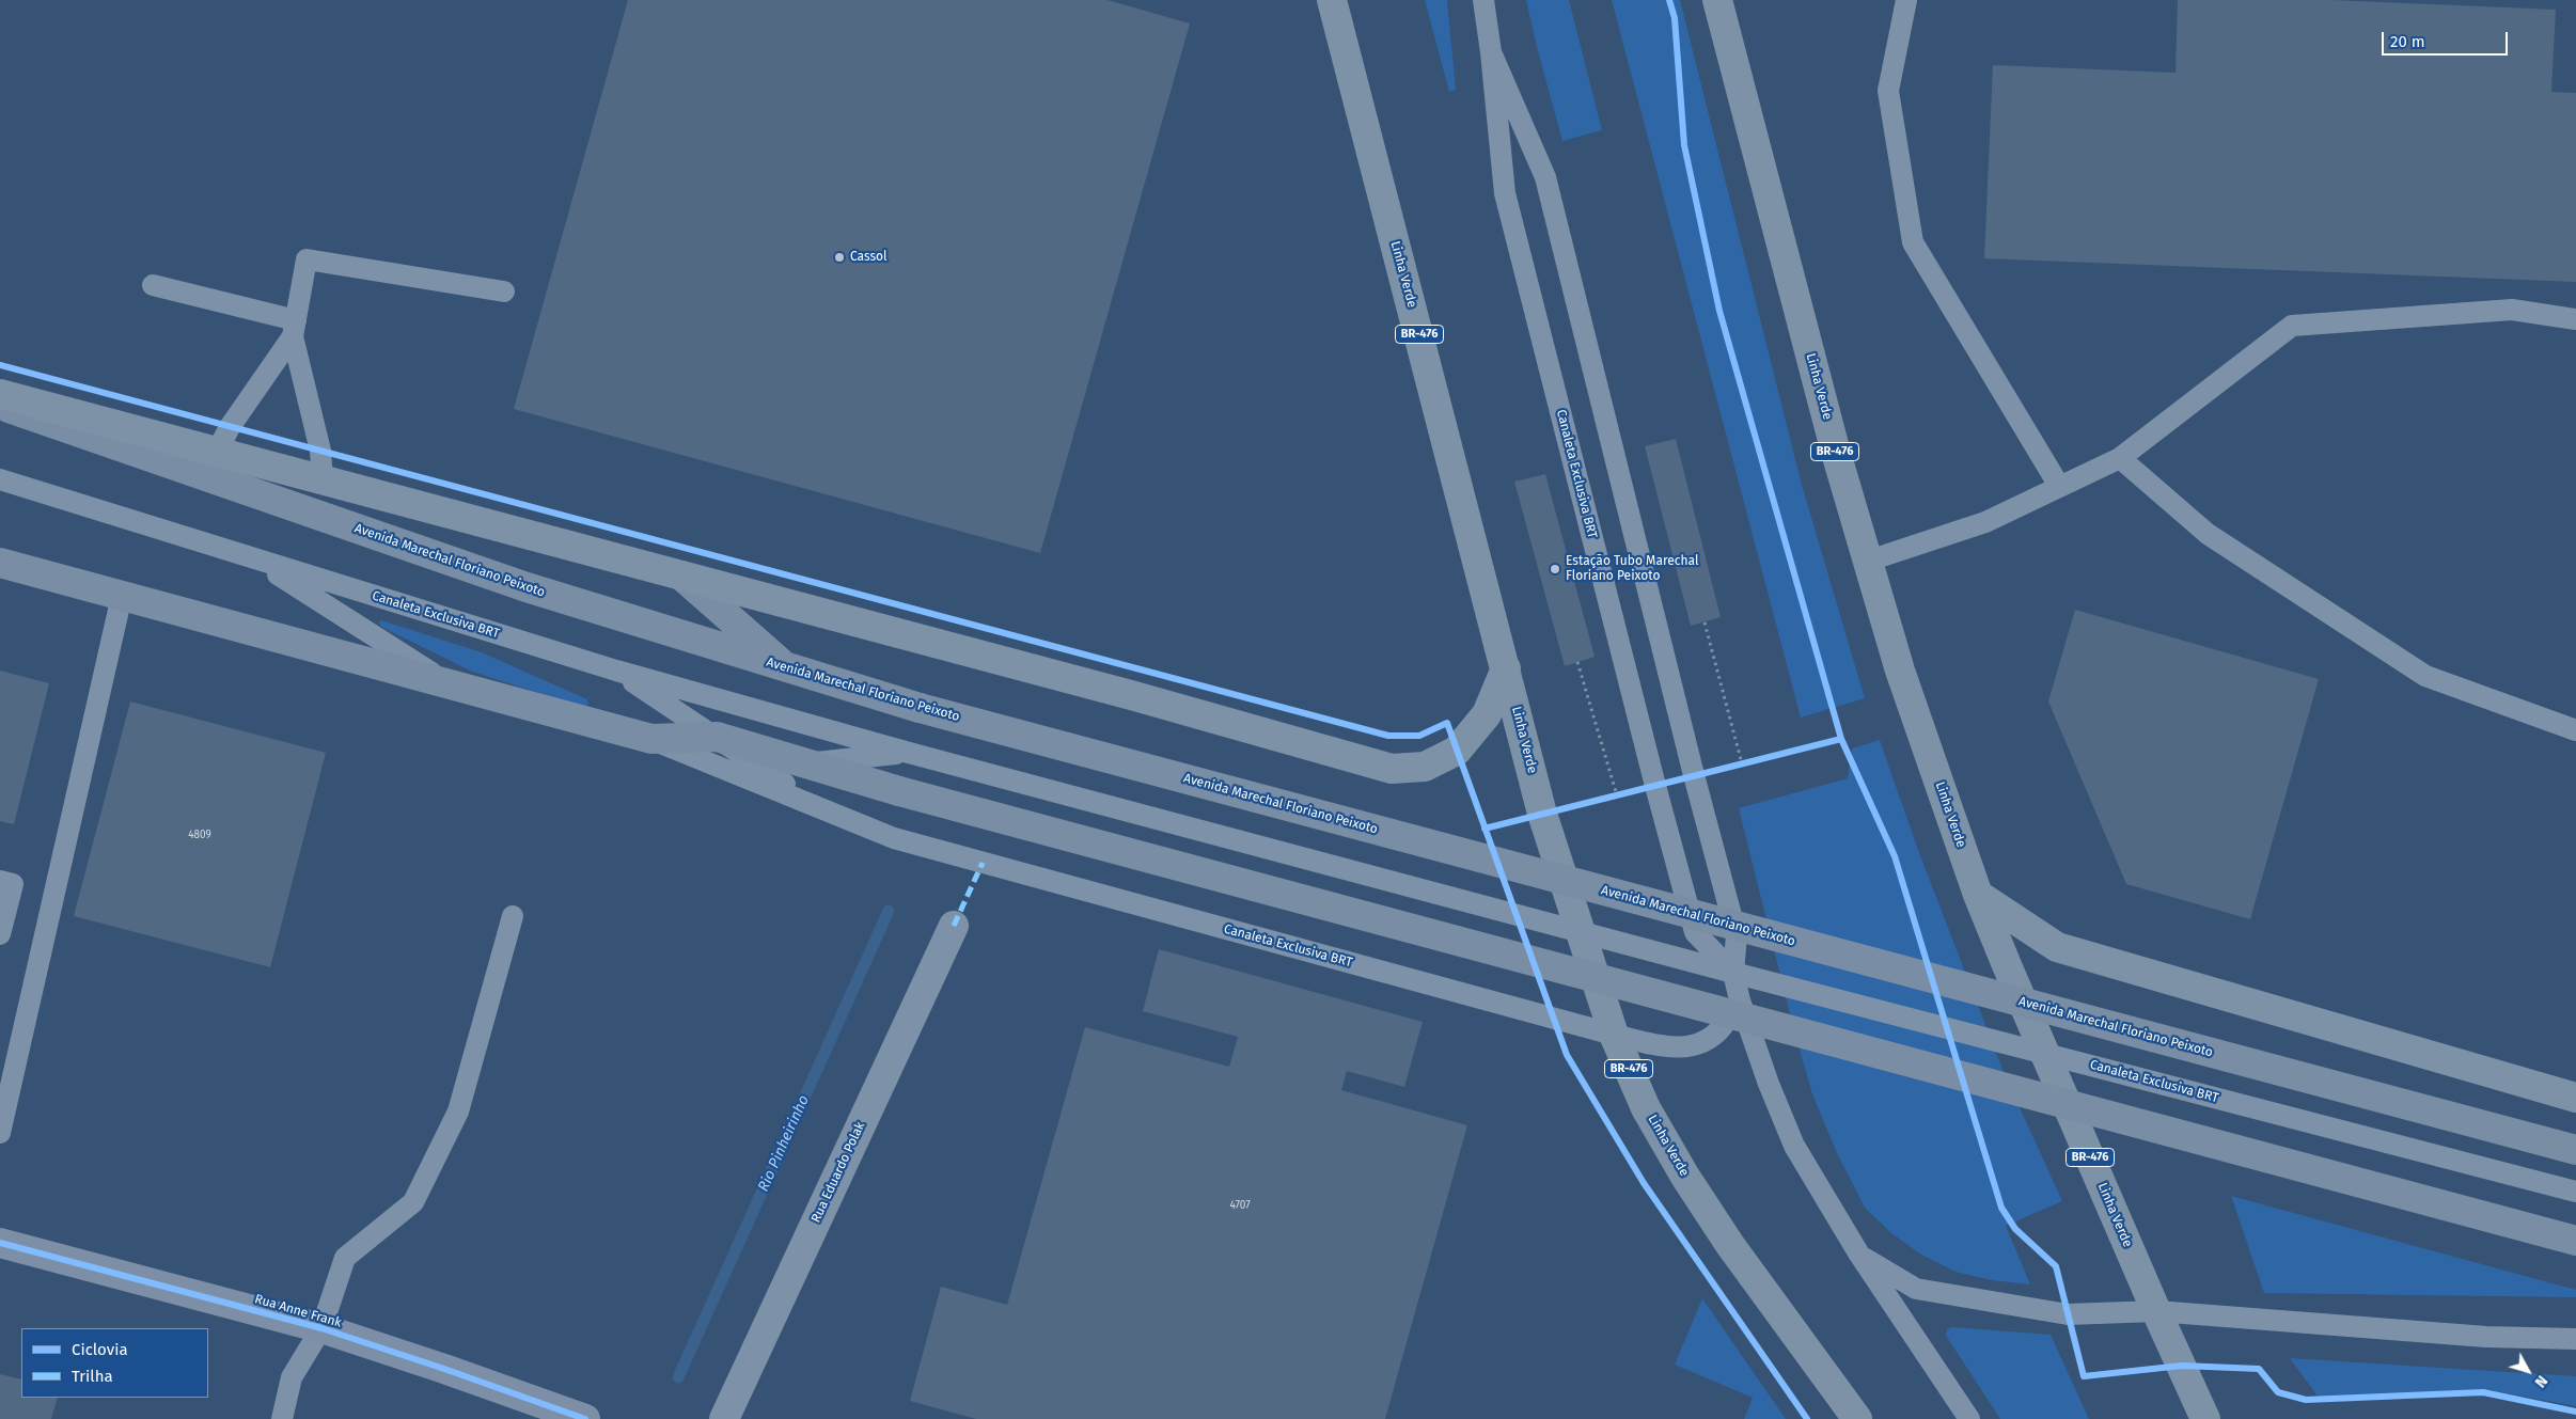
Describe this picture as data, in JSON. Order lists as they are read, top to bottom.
{
  "streets": {
    "highway": ["Linha Verde", "BR-476"],
    "main road": ["Rua Anne Frank"],
    "street": ["Avenida Marechal Floriano Peixoto", "Rua Eduardo Polak"],
    "lane": ["Canaleta Exclusiva BRT"]
  },
  "crossings": [
    ["Linha Verde", "Canaleta Exclusiva BRT"]
  ],
  "water": ["Rio Pinheirinho"],
  "places": ["Cassol", "Estação Tubo Marechal Floriano Peixoto"],
  "house_numbers": ["4809", "4707"],
  "legend": ["Ciclovia", "Trilha"],
  "scale_bar": "20 m",
  "north": "bottom right"
}
